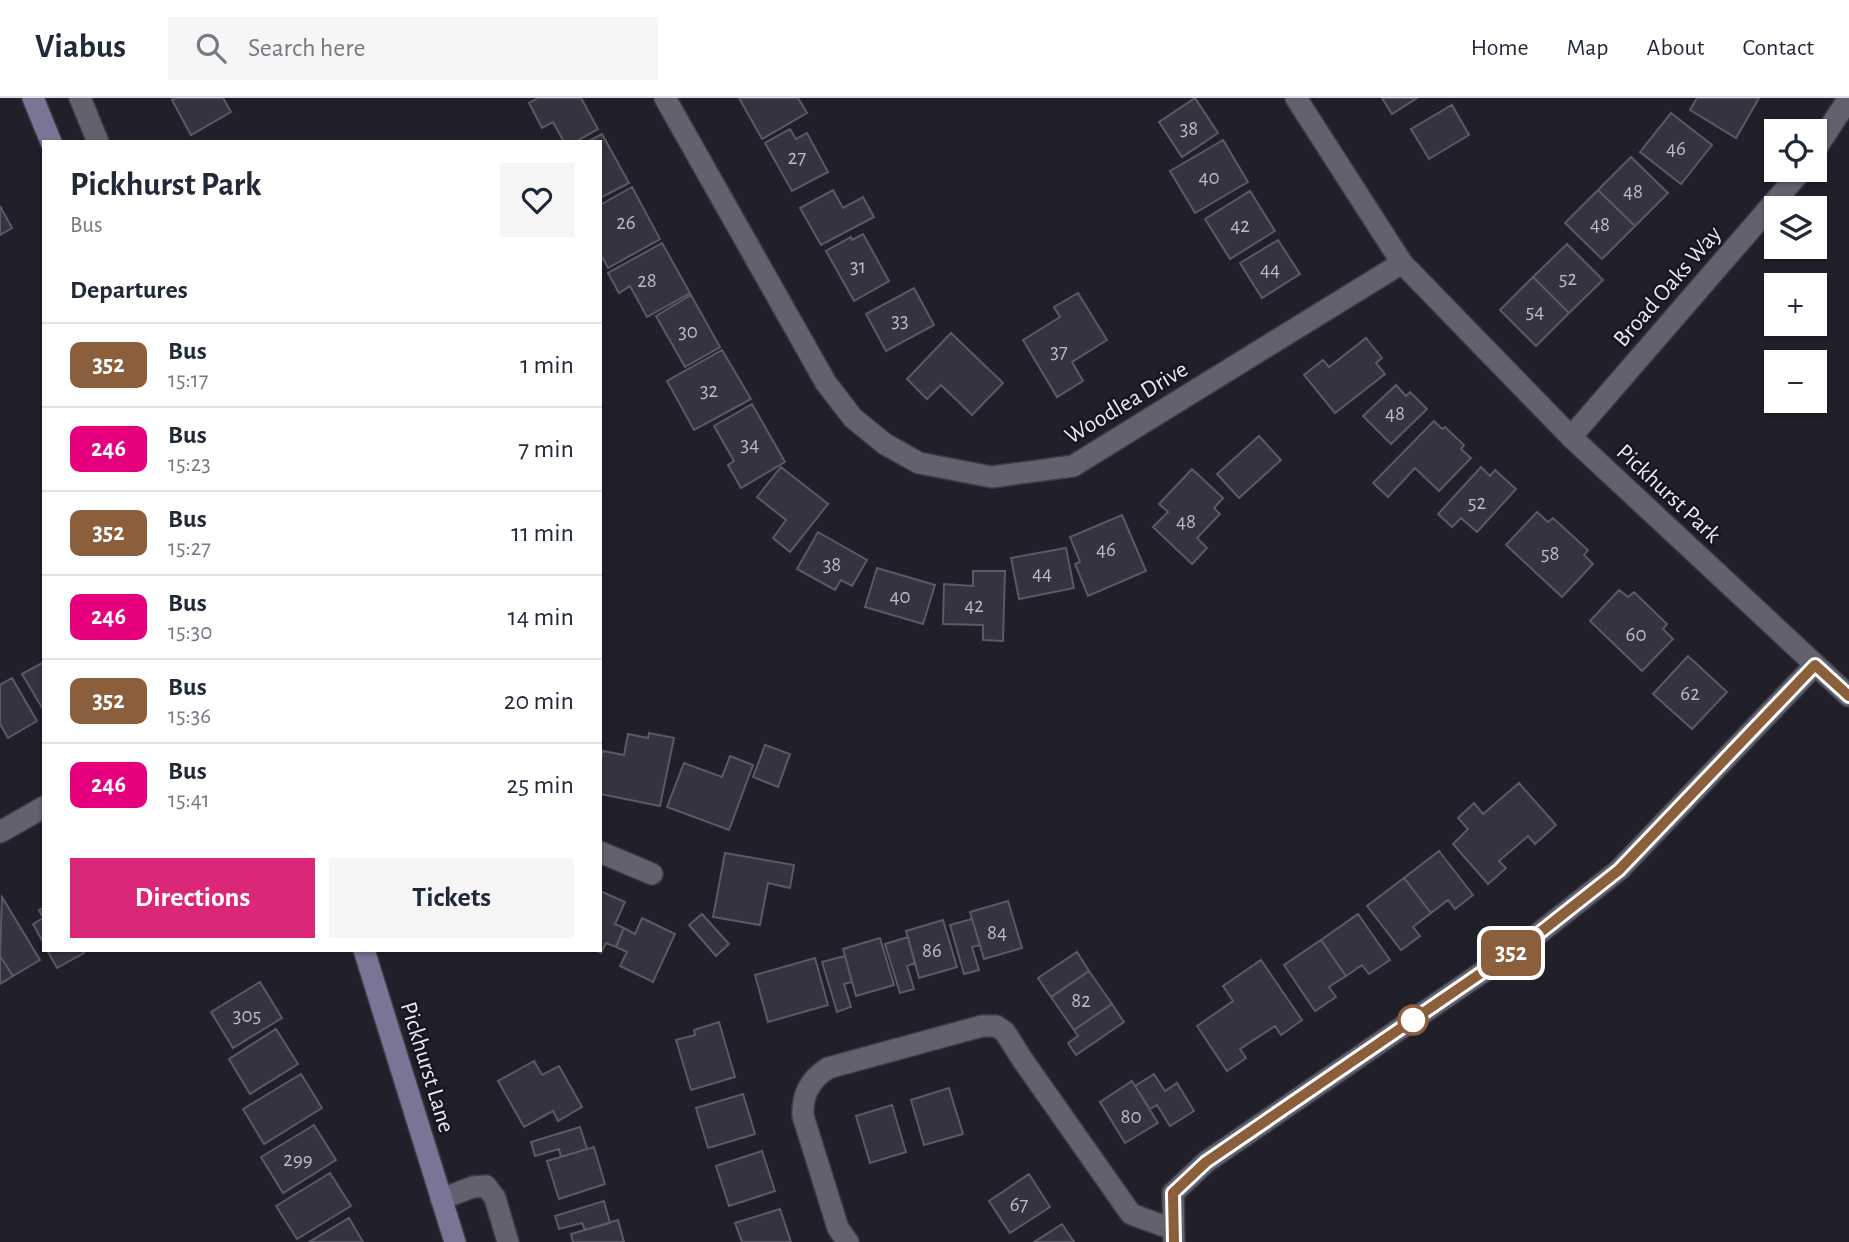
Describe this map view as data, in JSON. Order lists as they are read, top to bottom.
{
  "streets": {
    "main road": ["Pickhurst Lane"],
    "street": ["Broad Oaks Way", "Woodlea Drive", "Pickhurst Park"]
  },
  "crossings": [
    ["Broad Oaks Way", "Pickhurst Park"],
    ["Woodlea Drive", "Pickhurst Park"]
  ],
  "lines": ["bus line 352"],
  "house_numbers": [
    "38",
    "46",
    "27",
    "40",
    "48",
    "26",
    "48",
    "42",
    "31",
    "44",
    "52",
    "28",
    "54",
    "33",
    "30",
    "37",
    "32",
    "48",
    "34",
    "52",
    "48",
    "46",
    "58",
    "38",
    "44",
    "40",
    "42",
    "60",
    "62",
    "84",
    "86",
    "82",
    "305",
    "80",
    "299",
    "67"
  ],
  "page": {
    "header": "Viabus",
    "search": "Search here",
    "nav": [
      "Home",
      "Map",
      "About",
      "Contact"
    ],
    "on_map": "352",
    "map_buttons": ["+", "−"],
    "heading": [
      ["Pickhurst Park", "Bus"],
      "Departures"
    ],
    "list": [
      {
        "mark": "352",
        "name": "Bus",
        "note": "15:17",
        "value": "1 min"
      },
      {
        "mark": "246",
        "name": "Bus",
        "note": "15:23",
        "value": "7 min"
      },
      {
        "mark": "352",
        "name": "Bus",
        "note": "15:27",
        "value": "11 min"
      },
      {
        "mark": "246",
        "name": "Bus",
        "note": "15:30",
        "value": "14 min"
      },
      {
        "mark": "352",
        "name": "Bus",
        "note": "15:36",
        "value": "20 min"
      },
      {
        "mark": "246",
        "name": "Bus",
        "note": "15:41",
        "value": "25 min"
      }
    ],
    "buttons": ["Directions", "Tickets"]
  }
}
